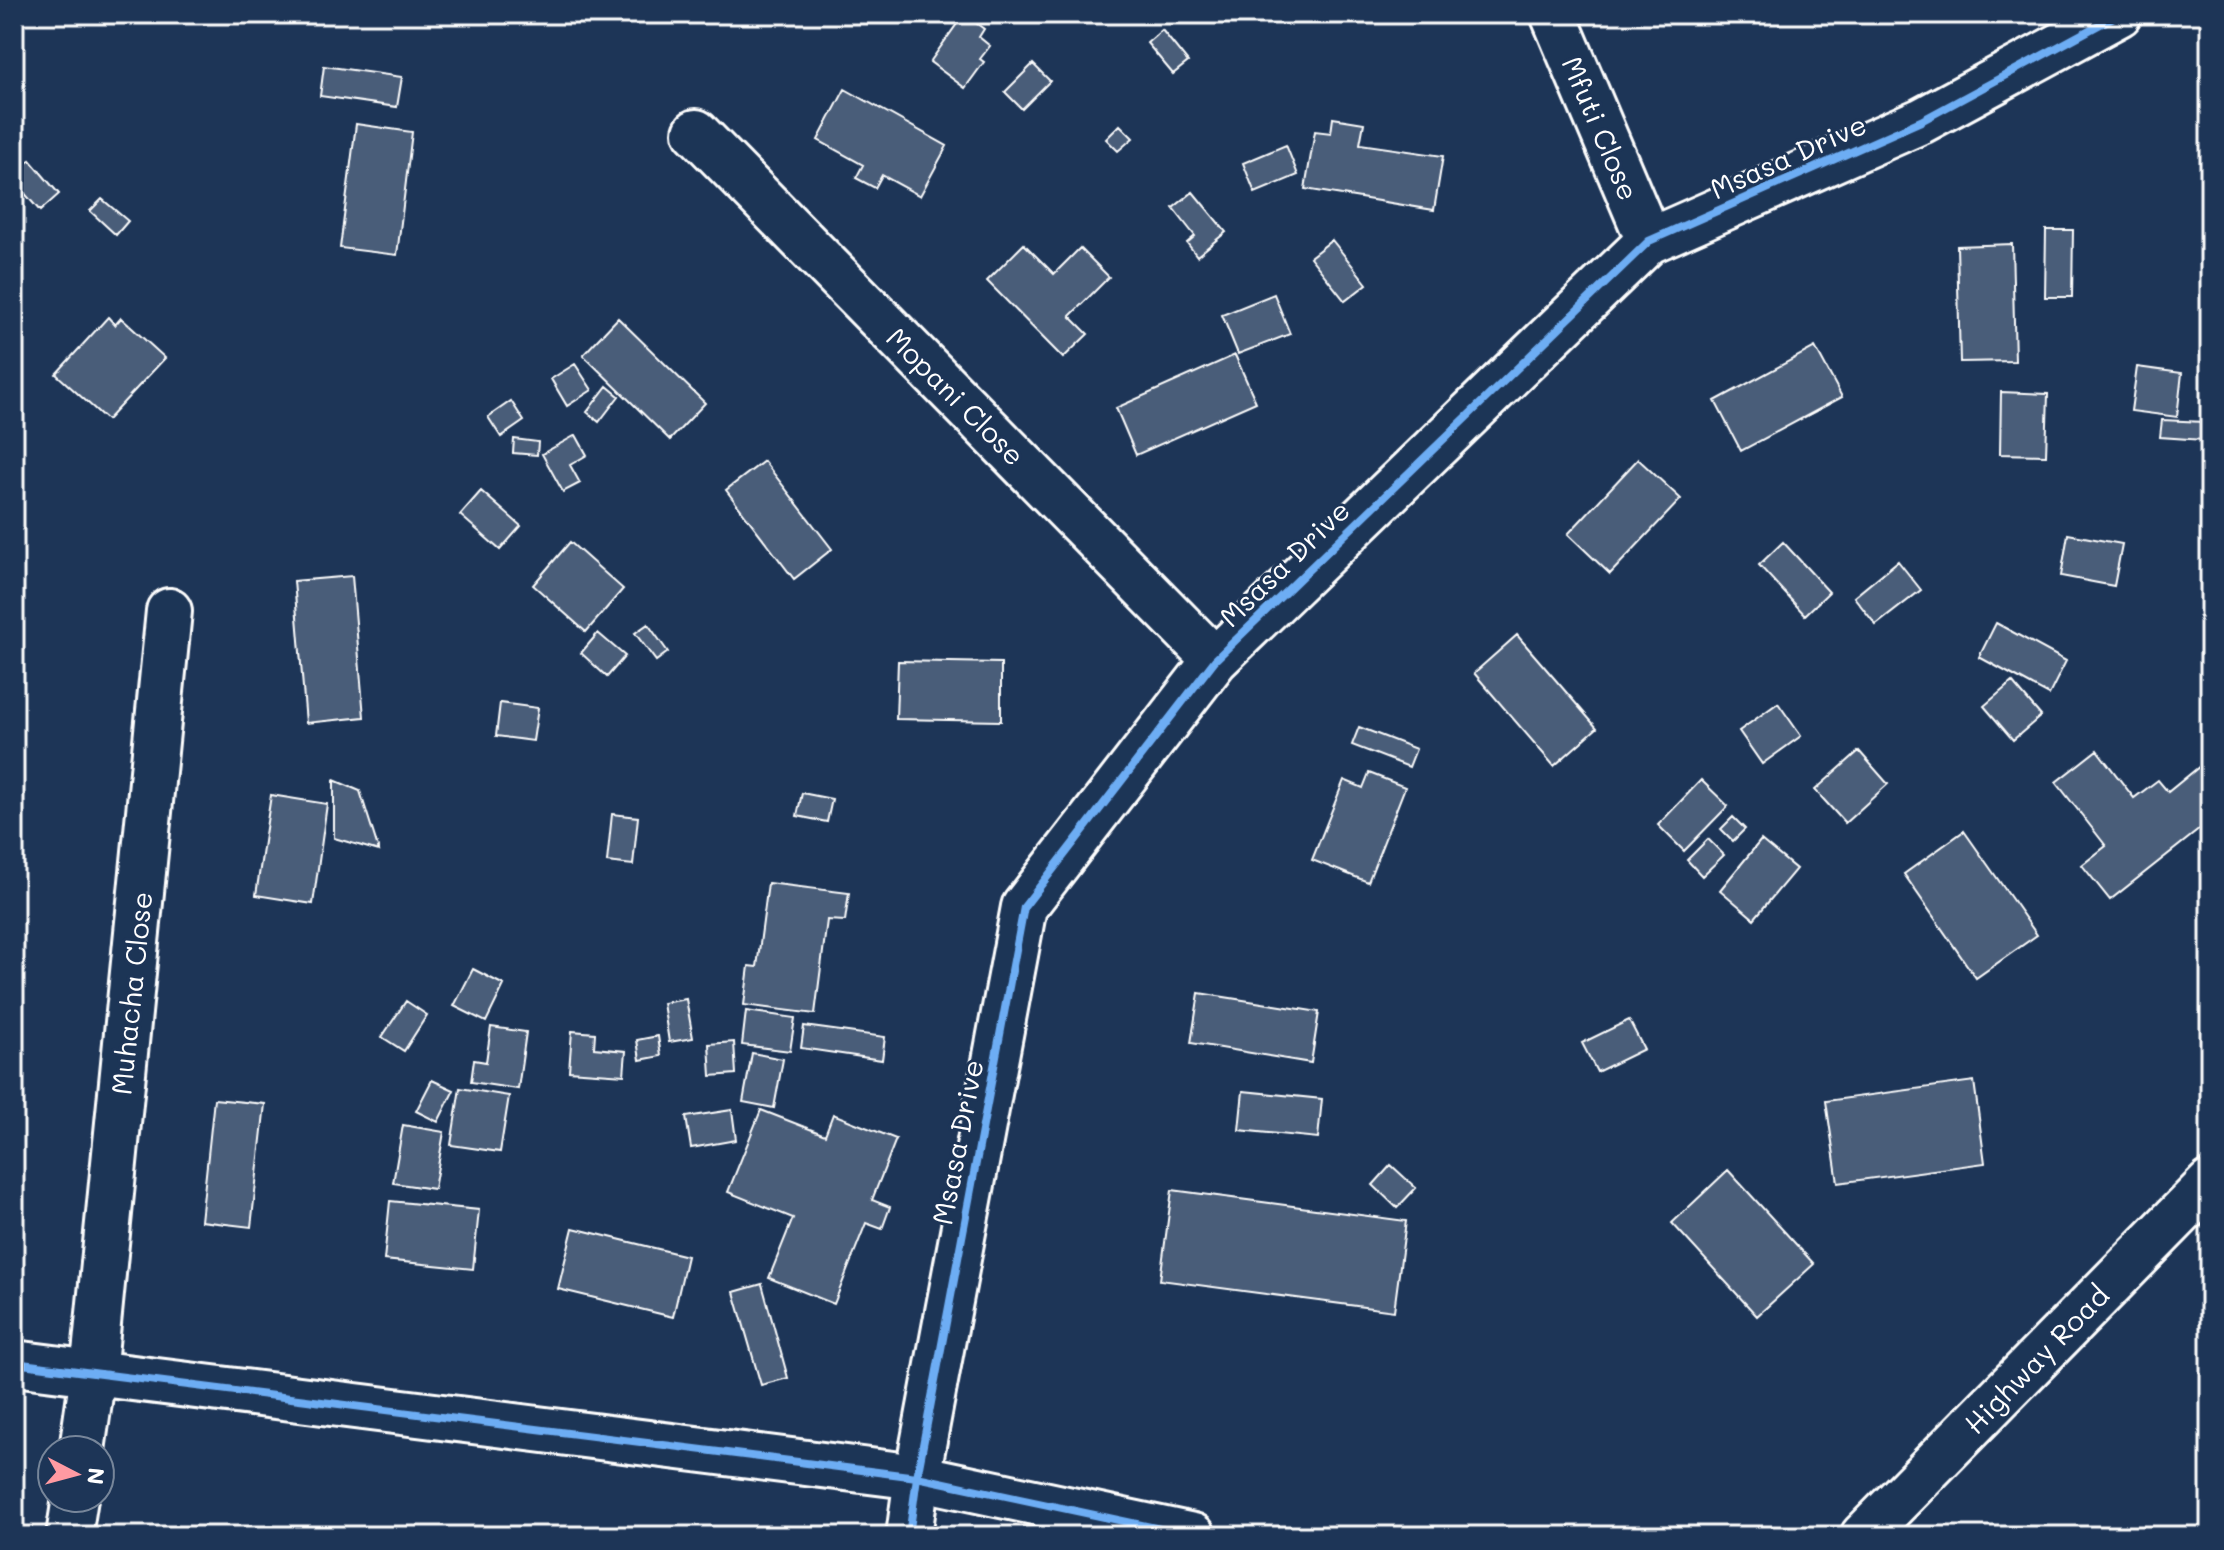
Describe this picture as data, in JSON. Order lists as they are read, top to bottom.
{
  "streets": {
    "street": [
      "Mfuti Close",
      "Msasa Drive",
      "Mopani Close",
      "Muhacha Close",
      "Highway Road"
    ]
  },
  "crossings": [
    ["Mfuti Close", "Msasa Drive"],
    ["Msasa Drive", "Mopani Close"]
  ],
  "north": "right"
}
